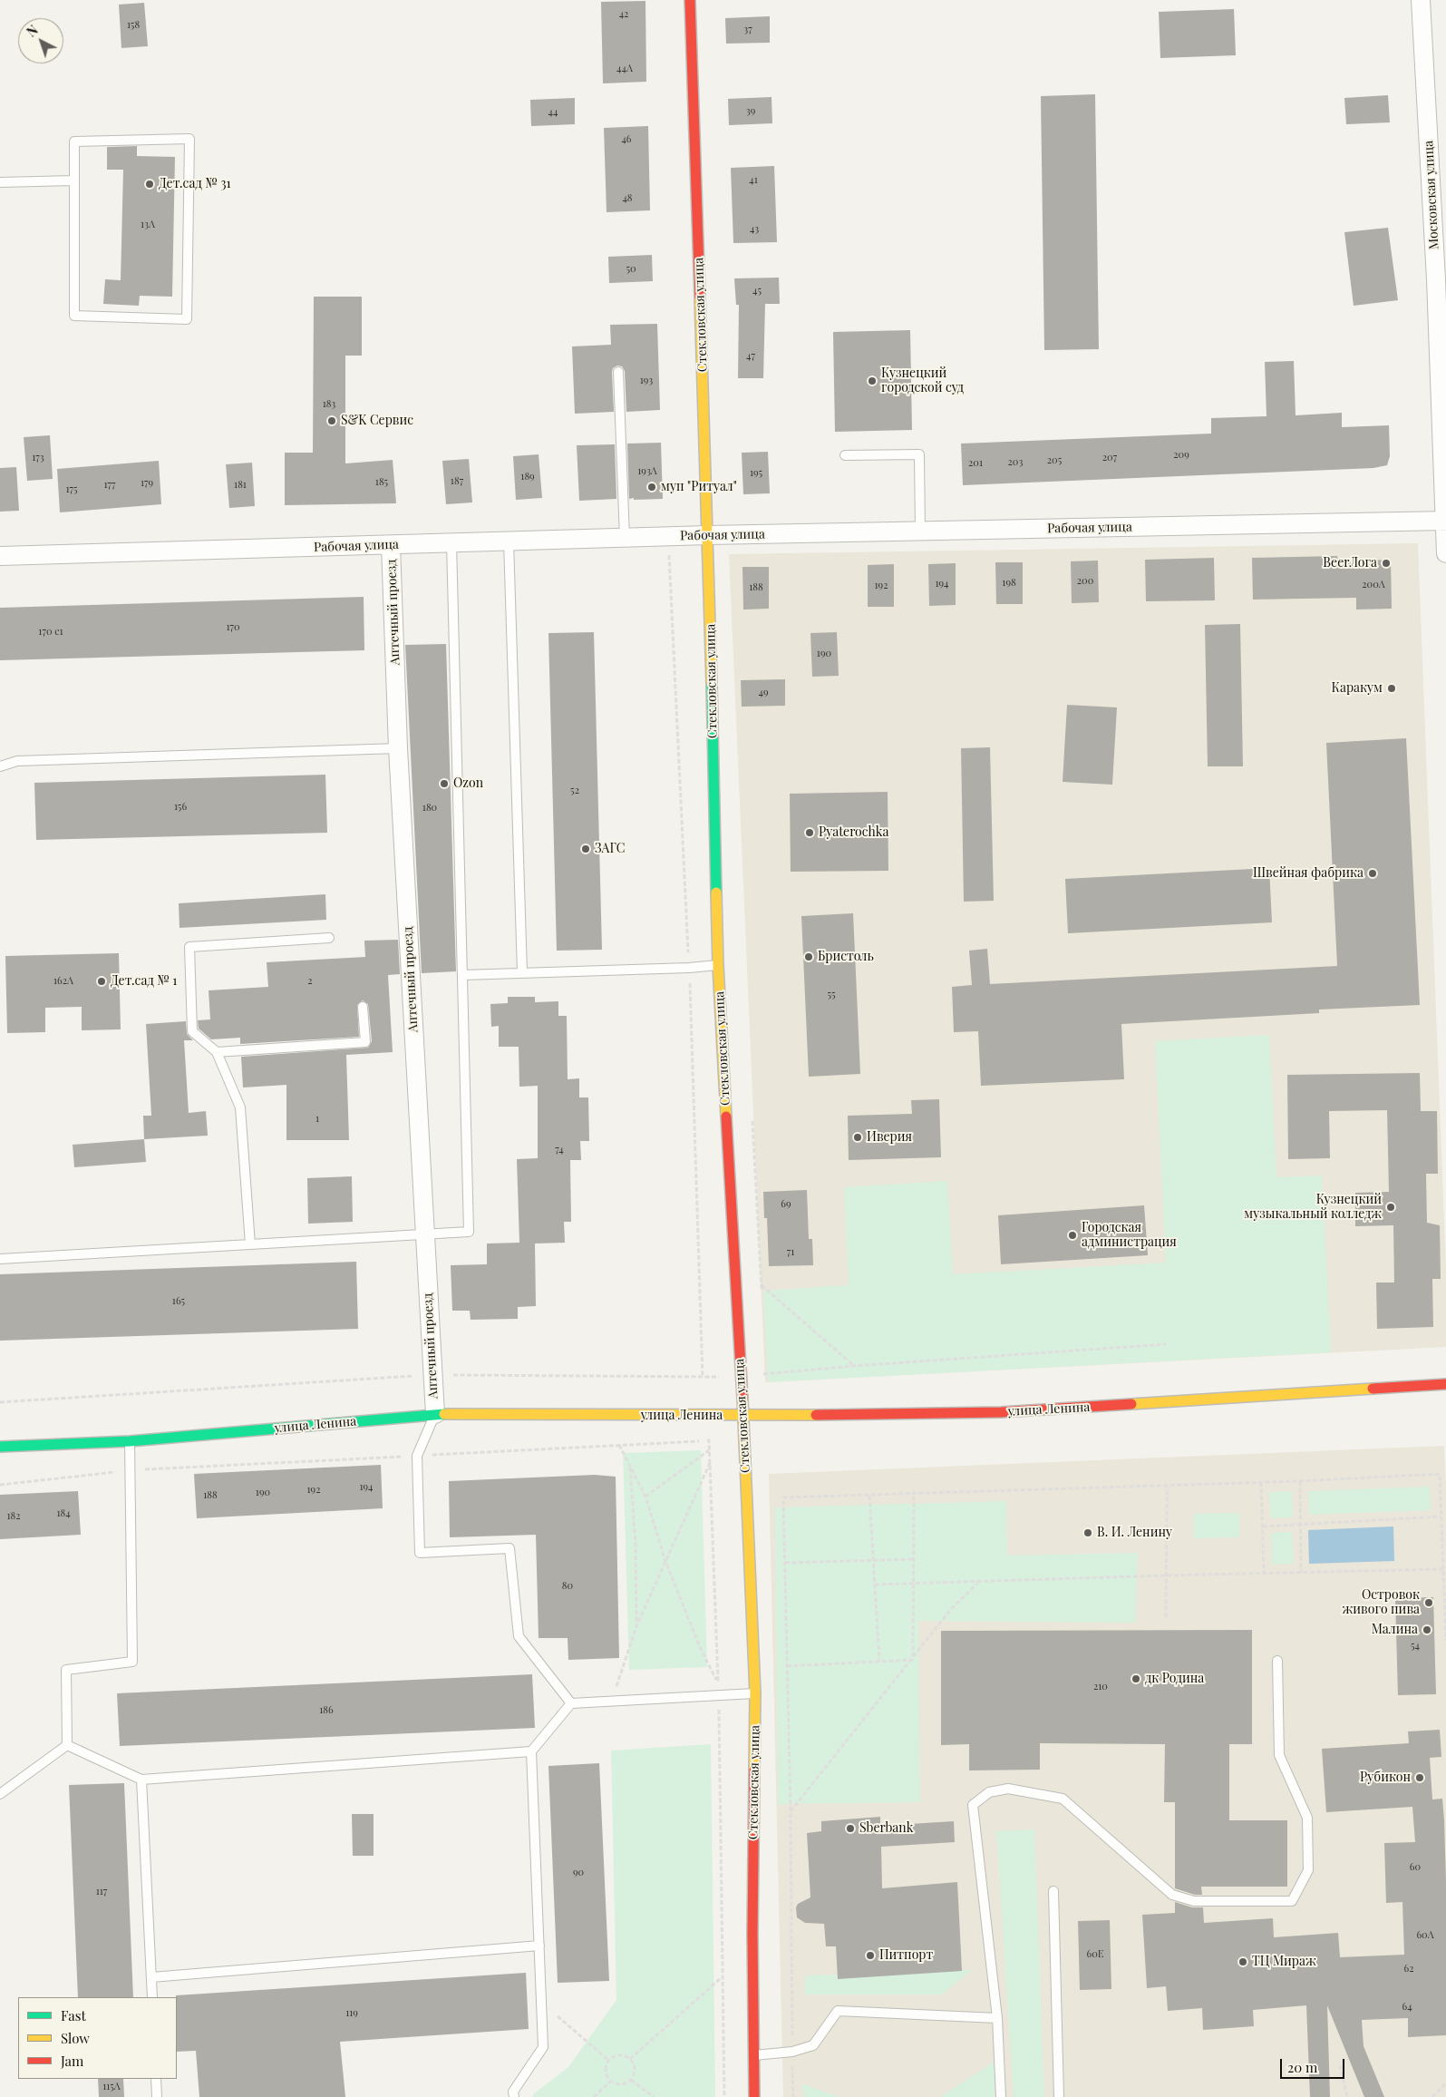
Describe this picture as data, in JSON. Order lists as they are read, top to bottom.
{
  "streets": {
    "street": [
      "Московская улица",
      "Стекловская улица",
      "Рабочая улица",
      "Аптечный проезд",
      "улица Ленина"
    ]
  },
  "crossings": [
    ["Московская улица", "Рабочая улица"],
    ["Стекловская улица", "Рабочая улица"],
    ["Стекловская улица", "улица Ленина"],
    ["Рабочая улица", "Аптечный проезд"],
    ["Аптечный проезд", "улица Ленина"]
  ],
  "places": [
    "Дет.сад № 31",
    "Кузнецкий городской суд",
    "S&K Сервис",
    "муп \"Ритуал\"",
    "BeerЛога",
    "Каракум",
    "Ozon",
    "Pyaterochka",
    "ЗАГС",
    "Швейная фабрика",
    "Бристоль",
    "Дет.сад № 1",
    "Иверия",
    "Кузнецкий музыкальный колледж",
    "Городская администрация",
    "В. И. Ленину",
    "Островок живого пива",
    "Малина",
    "дк Родина",
    "Рубикон",
    "Sberbank",
    "Питпорт",
    "ТЦ Мираж"
  ],
  "house_numbers": [
    "42",
    "158",
    "37",
    "44А",
    "39",
    "44",
    "46",
    "41",
    "48",
    "13А",
    "43",
    "50",
    "45",
    "47",
    "193",
    "183",
    "209",
    "173",
    "207",
    "205",
    "203",
    "201",
    "193А",
    "195",
    "189",
    "187",
    "185",
    "179",
    "177",
    "181",
    "175",
    "200",
    "198",
    "194",
    "200А",
    "192",
    "188",
    "170",
    "170 с1",
    "190",
    "49",
    "52",
    "156",
    "180",
    "162А",
    "2",
    "55",
    "1",
    "74",
    "69",
    "71",
    "165",
    "194",
    "192",
    "190",
    "188",
    "184",
    "182",
    "80",
    "54",
    "210",
    "186",
    "60",
    "90",
    "117",
    "60А",
    "60Е",
    "62",
    "64",
    "119",
    "115А"
  ],
  "legend": ["Fast", "Slow", "Jam"],
  "scale_bar": "20 m",
  "north": "top left"
}
